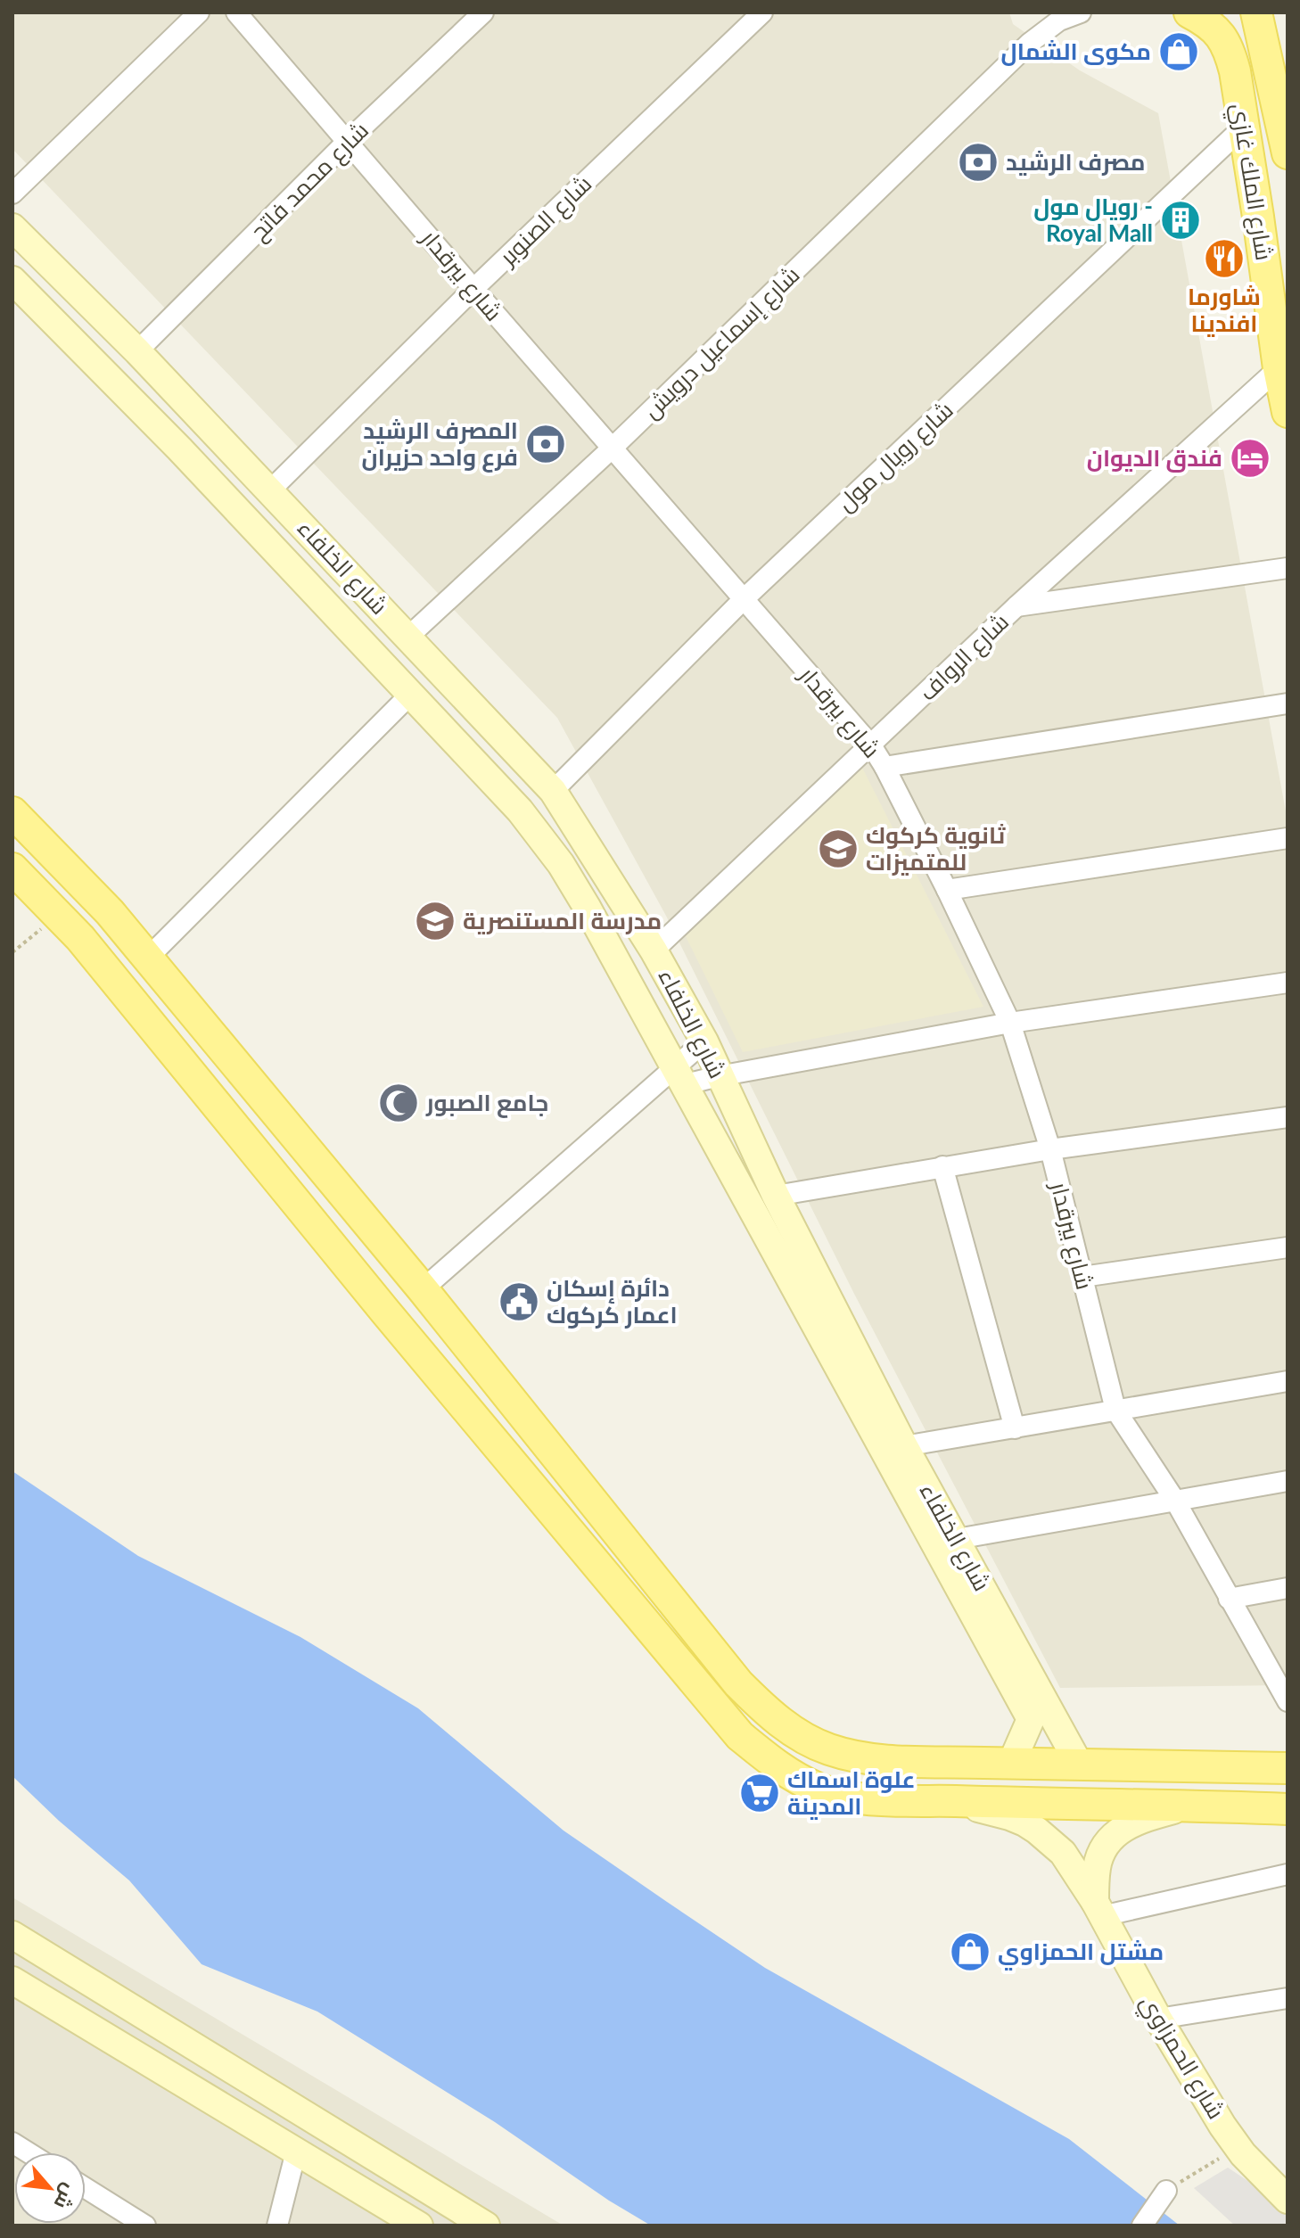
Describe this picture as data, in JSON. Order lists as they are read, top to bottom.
{
  "streets": {
    "main road": ["شارع الملك غازي"],
    "street": [
      "شارع محمد فاتح",
      "شارع الصنوبر",
      "شارع بيرقدار",
      "شارع إسماعيل درويش",
      "شارع رويال مول",
      "شارع الخلفاء",
      "شارع الرواف",
      "شارع الحمزاوي"
    ]
  },
  "crossings": [
    ["شارع محمد فاتح", "شارع بيرقدار"],
    ["شارع محمد فاتح", "شارع الخلفاء"],
    ["شارع الملك غازي", "شارع رويال مول"],
    ["شارع الملك غازي", "شارع الرواف"],
    ["شارع الصنوبر", "شارع بيرقدار"],
    ["شارع الصنوبر", "شارع الخلفاء"],
    ["شارع بيرقدار", "شارع إسماعيل درويش"],
    ["شارع بيرقدار", "شارع رويال مول"],
    ["شارع بيرقدار", "شارع الرواف"],
    ["شارع إسماعيل درويش", "شارع الخلفاء"],
    ["شارع رويال مول", "شارع الخلفاء"],
    ["شارع الخلفاء", "شارع الرواف"]
  ],
  "places": {
    "shop": ["مكوى الشمال", "مشتل الحمزاوي"],
    "bank": ["مصرف الرشيد", "المصرف الرشید فرع واحد حزیران"],
    "building": ["رويال مول - Royal Mall"],
    "restaurant": ["شاورما افندينا"],
    "hotel": ["فندق الديوان"],
    "school or university": ["ثانوية كركوك للمتميزات", "مدرسة المستنصرية"],
    "mosque": ["جامع الصبور"],
    "public building": ["دائرة إسكان اعمار كركوك"],
    "supermarket": ["علوة اسماك المدينة"]
  },
  "north": "bottom right"
}
